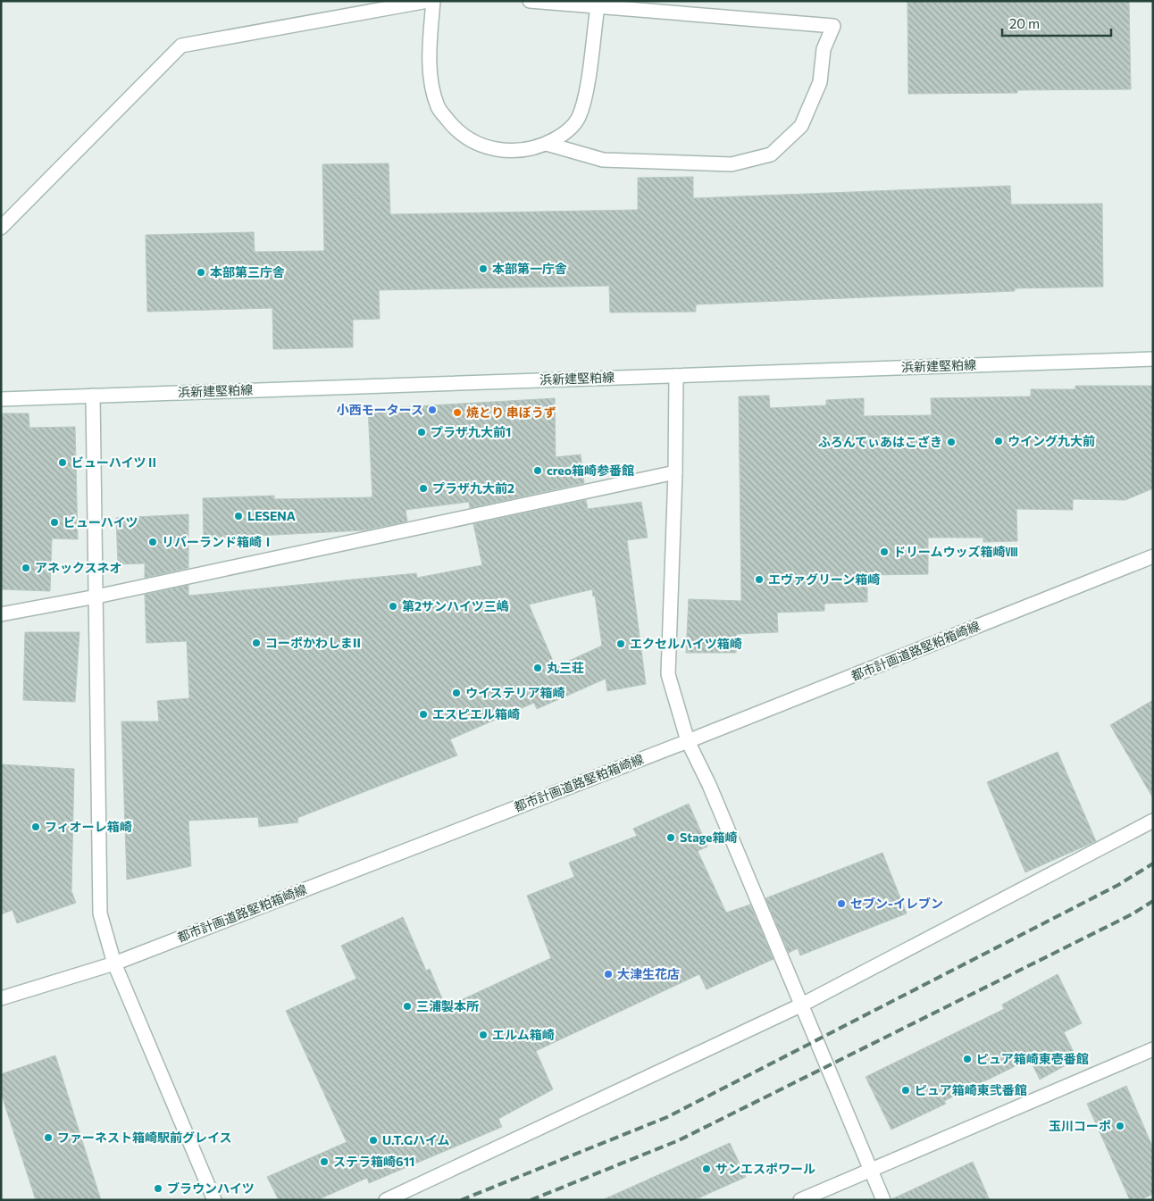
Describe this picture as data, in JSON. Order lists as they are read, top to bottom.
{
  "streets": {
    "street": ["浜新建堅粕線", "都市計画道路堅粕箱崎線"]
  },
  "places": [
    "本部第一庁舎",
    "本部第三庁舎",
    "小西モータース",
    "焼とり 串ぼうず",
    "プラザ九大前1",
    "ウイング九大前",
    "ふろんてぃあはこざき",
    "ビューハイツⅡ",
    "creo箱崎参番館",
    "プラザ九大前2",
    "LESENA",
    "ビューハイツ",
    "リバーランド箱崎Ⅰ",
    "ドリームウッズ箱崎Ⅷ",
    "アネックスネオ",
    "エヴァグリーン箱崎",
    "第2サンハイツ三嶋",
    "コーポかわしまII",
    "エクセルハイツ箱崎",
    "丸三荘",
    "ウイステリア箱崎",
    "エスピエル箱崎",
    "フィオーレ箱崎",
    "Stage箱崎",
    "セブン-イレブン",
    "大津生花店",
    "三浦製本所",
    "エルム箱崎",
    "ピュア箱崎東壱番館",
    "ピュア箱崎東弐番館",
    "玉川コーポ",
    "ファーネスト箱崎駅前グレイス",
    "U.T.Gハイム",
    "ステラ箱崎611",
    "サンエスポワール",
    "ブラウンハイツ"
  ],
  "scale_bar": "20 m"
}
